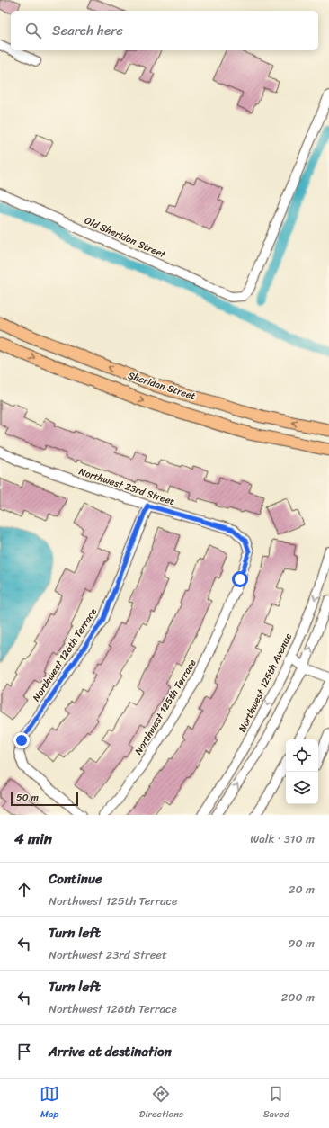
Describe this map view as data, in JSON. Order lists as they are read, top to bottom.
{
  "streets": {
    "main road": ["Sheridan Street"],
    "street": [
      "Old Sheridan Street",
      "Northwest 23rd Street",
      "Northwest 126th Terrace",
      "Northwest 125th Avenue",
      "Northwest 125th Terrace"
    ]
  },
  "crossings": [
    ["Northwest 23rd Street", "Northwest 126th Terrace"],
    ["Northwest 23rd Street", "Northwest 125th Terrace"]
  ],
  "scale_bar": "50 m",
  "page": {
    "search": "Search here",
    "scale": "50 m",
    "heading": ["4 min", "Walk · 310 m"],
    "list": [
      ["Continue", "Northwest 125th Terrace", "20 m"],
      ["Turn left", "Northwest 23rd Street", "90 m"],
      ["Turn left", "Northwest 126th Terrace", "200 m"],
      "Arrive at destination"
    ],
    "nav": ["Map", "Directions", "Saved"]
  }
}
